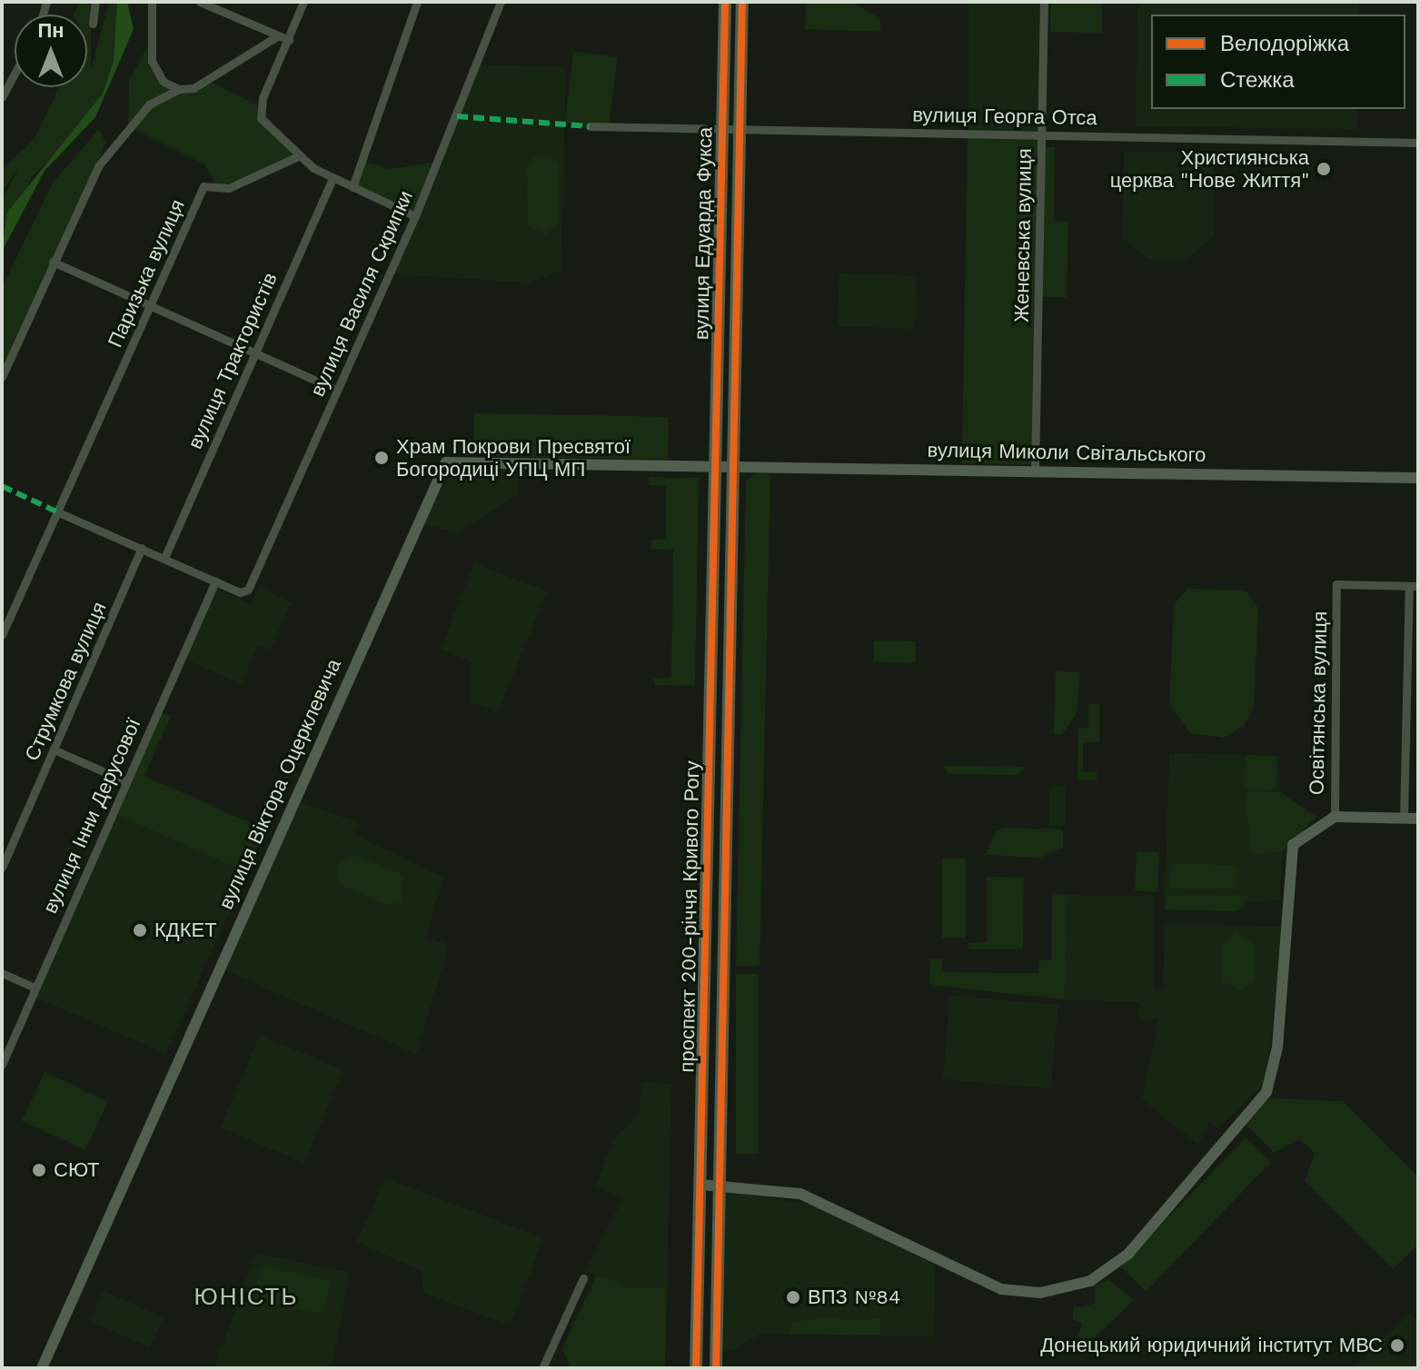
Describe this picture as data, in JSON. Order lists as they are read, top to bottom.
{
  "streets": {
    "main road": ["вулиця Едуарда Фукса", "проспект 200-річчя Кривого Рогу"],
    "street": [
      "вулиця Георга Отса",
      "Женевська вулиця",
      "Паризька вулиця",
      "вулиця Василя Скрипки",
      "вулиця Трактористів",
      "вулиця Миколи Світальського",
      "Струмкова вулиця",
      "Освітянська вулиця",
      "вулиця Віктора Оцерклевича",
      "вулиця Інни Дерусової"
    ]
  },
  "crossings": [
    ["вулиця Георга Отса", "вулиця Едуарда Фукса"],
    ["вулиця Георга Отса", "Женевська вулиця"],
    ["вулиця Едуарда Фукса", "вулиця Миколи Світальського"],
    ["вулиця Едуарда Фукса", "вулиця Віктора Оцерклевича"],
    ["вулиця Едуарда Фукса", "проспект 200-річчя Кривого Рогу"],
    ["Женевська вулиця", "вулиця Миколи Світальського"],
    ["вулиця Василя Скрипки", "вулиця Інни Дерусової"],
    ["вулиця Миколи Світальського", "вулиця Віктора Оцерклевича"],
    ["вулиця Миколи Світальського", "проспект 200-річчя Кривого Рогу"],
    ["вулиця Віктора Оцерклевича", "проспект 200-річчя Кривого Рогу"]
  ],
  "districts": ["ЮНІСТЬ"],
  "places": [
    "Християнська церква \"Нове Життя\"",
    "Храм Покрови Пресвятої Богородиці УПЦ МП",
    "КДКЕТ",
    "СЮТ",
    "ВПЗ №84",
    "Донецький юридичний інститут МВС"
  ],
  "legend": ["Велодоріжка", "Стежка"],
  "north": "top"
}
